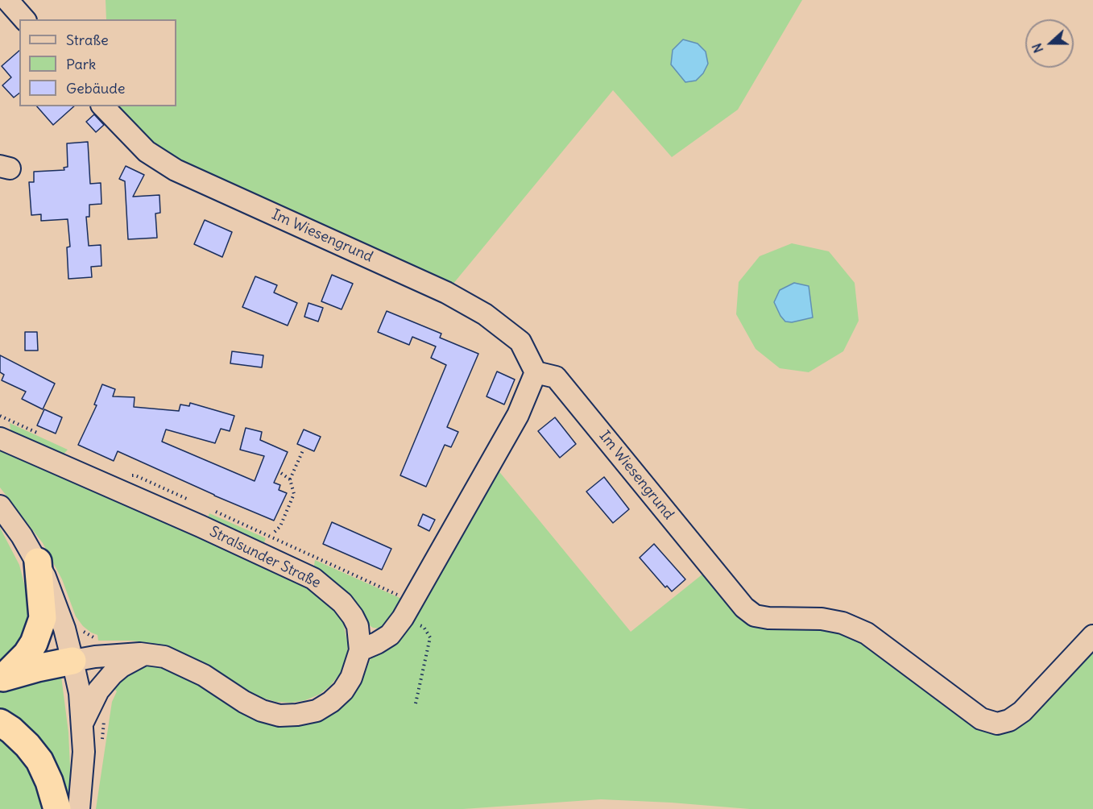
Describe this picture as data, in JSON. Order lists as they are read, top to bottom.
{
  "streets": {
    "street": ["Im Wiesengrund", "Stralsunder Straße"]
  },
  "legend": ["Straße", "Park", "Gebäude"],
  "north": "left"
}
